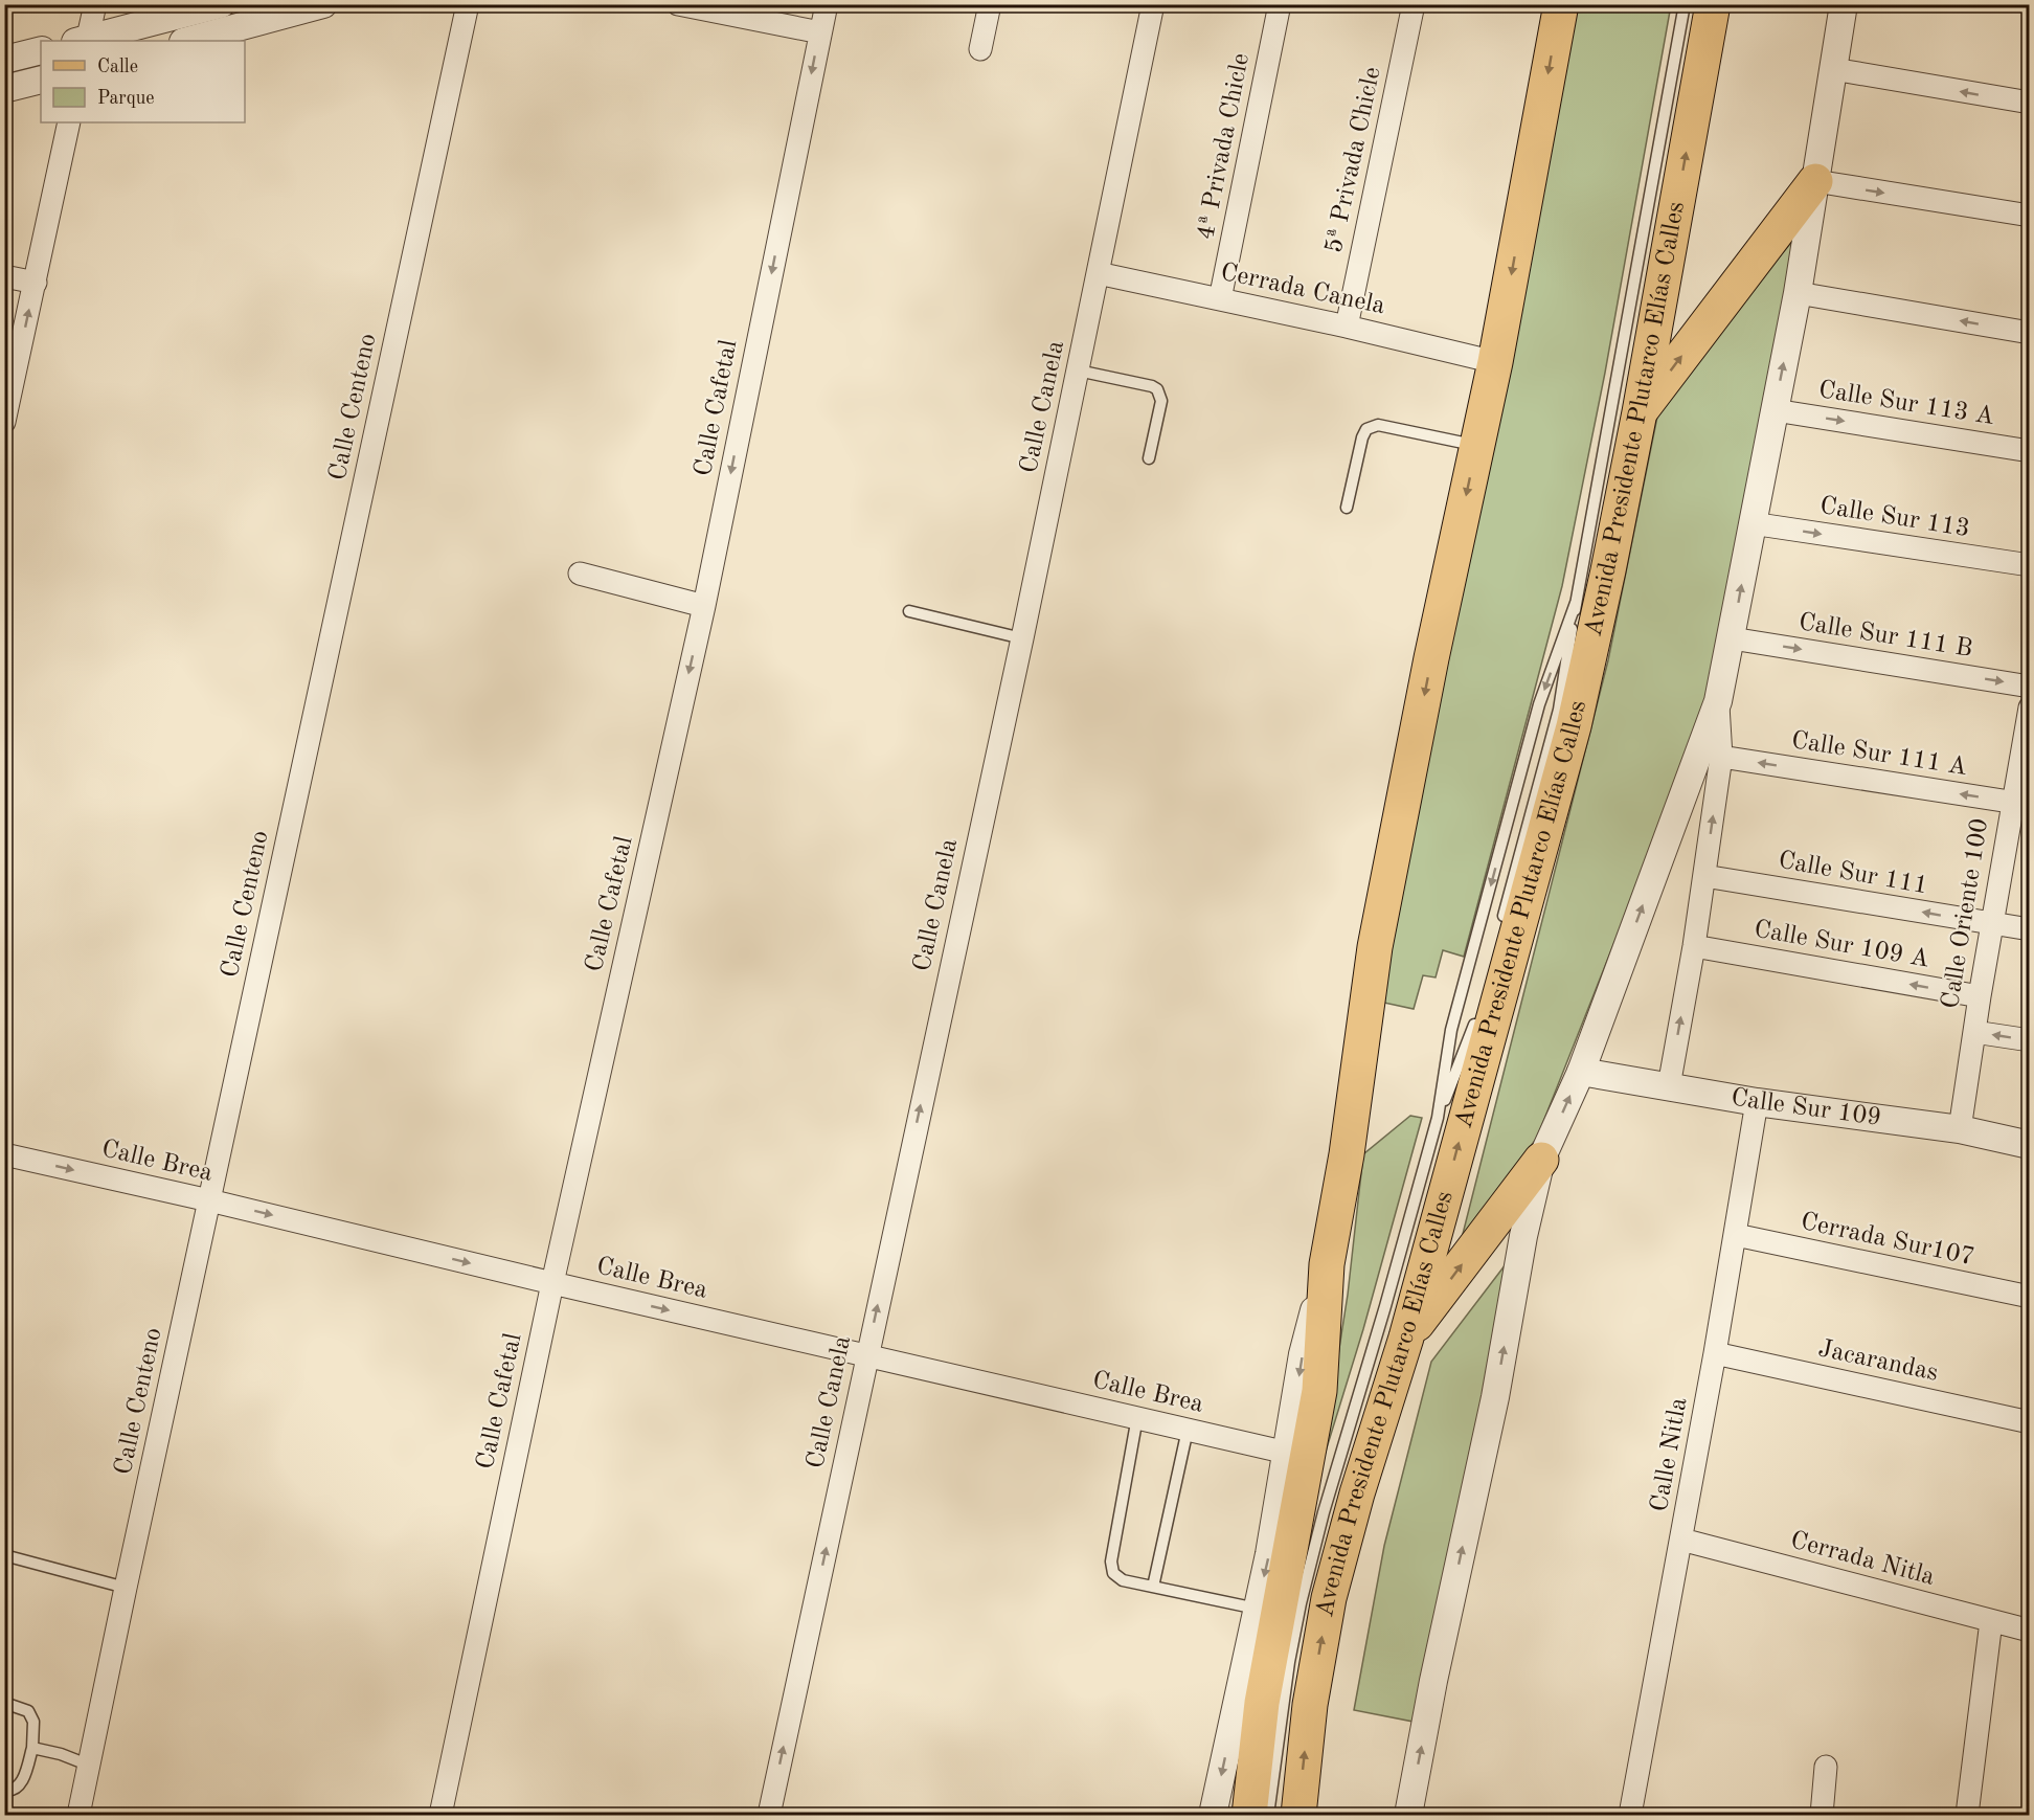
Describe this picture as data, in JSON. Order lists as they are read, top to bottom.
{
  "streets": {
    "main road": ["Avenida Presidente Plutarco Elías Calles"],
    "street": [
      "4ª Privada Chicle",
      "5ª Privada Chicle",
      "Cerrada Canela",
      "Calle Sur 113 A",
      "Calle Centeno",
      "Calle Canela",
      "Calle Cafetal",
      "Calle Sur 113",
      "Calle Sur 111 B",
      "Calle Sur 111 A",
      "Calle Sur 111",
      "Calle Oriente 100",
      "Calle Sur 109 A",
      "Calle Sur 109",
      "Calle Brea",
      "Cerrada Sur107",
      "Jacarandas",
      "Calle Nitla",
      "Cerrada Nitla"
    ]
  },
  "crossings": [
    ["4ª Privada Chicle", "Cerrada Canela"],
    ["5ª Privada Chicle", "Cerrada Canela"],
    ["Cerrada Canela", "Calle Canela"],
    ["Cerrada Canela", "Avenida Presidente Plutarco Elías Calles"],
    ["Calle Centeno", "Calle Brea"],
    ["Calle Canela", "Calle Brea"],
    ["Calle Cafetal", "Calle Brea"],
    ["Avenida Presidente Plutarco Elías Calles", "Calle Brea"],
    ["Calle Sur 111 A", "Calle Oriente 100"],
    ["Calle Sur 111", "Calle Oriente 100"],
    ["Calle Oriente 100", "Calle Sur 109 A"],
    ["Calle Oriente 100", "Calle Sur 109"],
    ["Calle Sur 109", "Calle Nitla"],
    ["Cerrada Sur107", "Calle Nitla"],
    ["Jacarandas", "Calle Nitla"],
    ["Calle Nitla", "Cerrada Nitla"]
  ],
  "one_way": [
    "Calle Canela",
    "Calle Cafetal",
    "Calle Sur 113",
    "Calle Sur 111 B",
    "Calle Sur 111 A",
    "Calle Sur 111",
    "Calle Sur 109 A",
    "Calle Brea"
  ],
  "legend": ["Calle", "Parque"]
}
